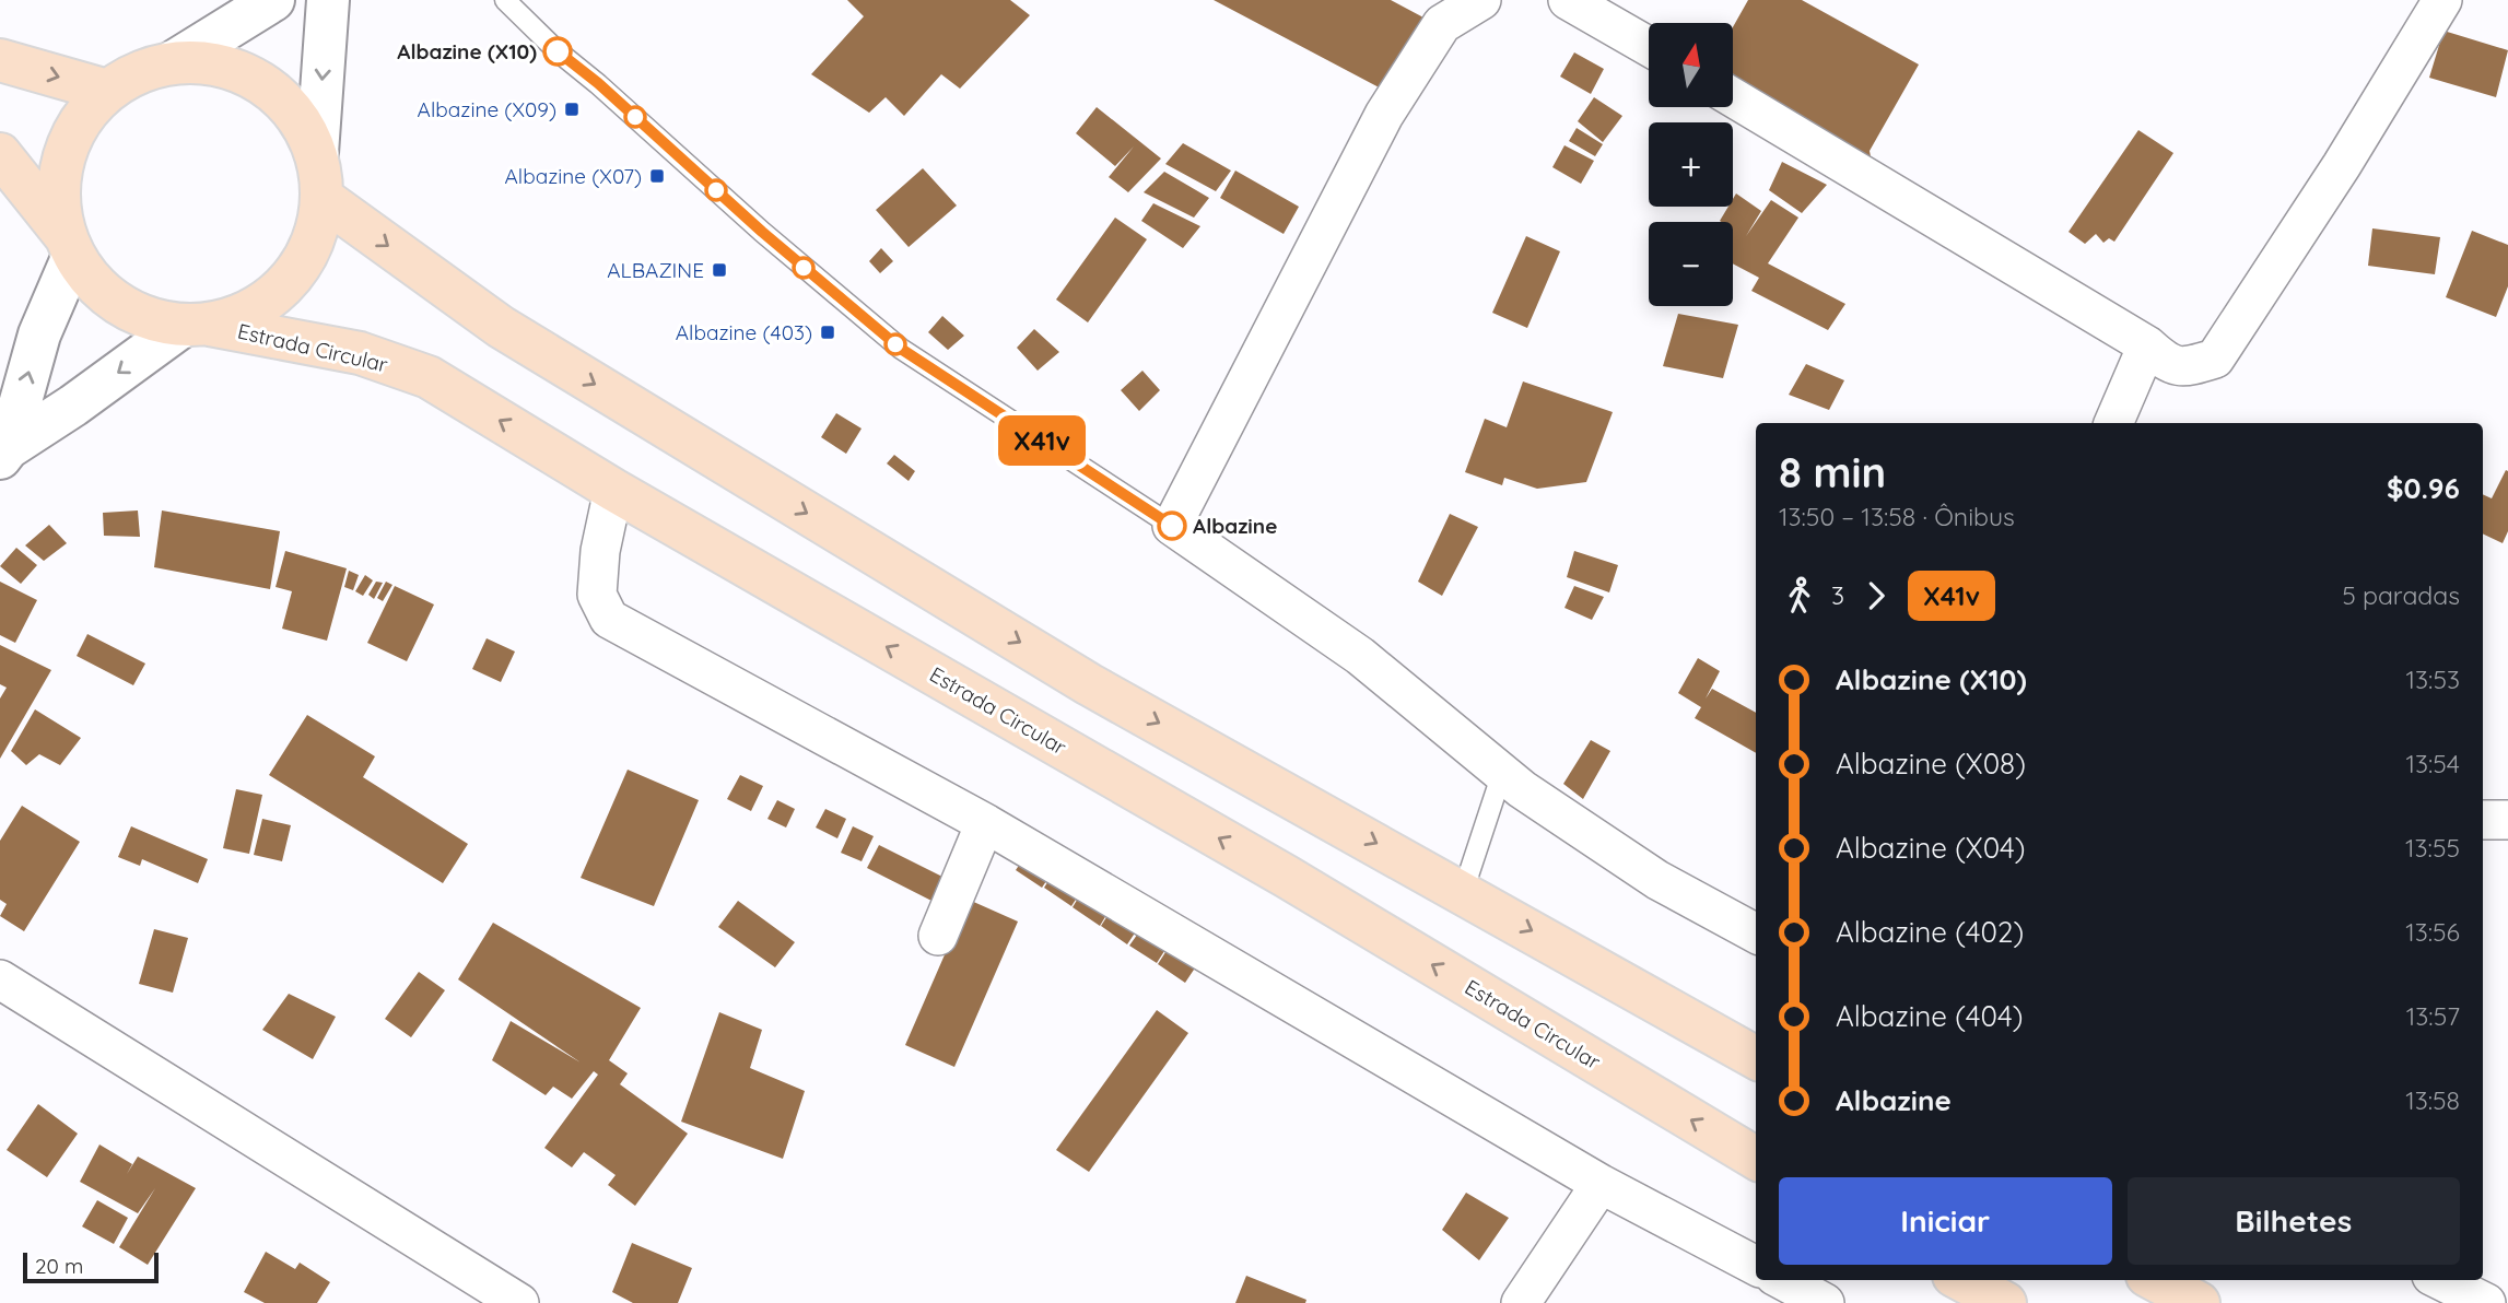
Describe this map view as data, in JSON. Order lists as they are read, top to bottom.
{
  "streets": {
    "main road": ["Estrada Circular"]
  },
  "places": {
    "other": ["Albazine (X10)", "Albazine"],
    "transit": [
      "Albazine (X09)",
      "Albazine (X07)",
      "ALBAZINE",
      "Albazine (403)"
    ]
  },
  "lines": ["bus line X41v"],
  "scale_bar": "20 m",
  "north": "top",
  "page": {
    "on_map": "X41v",
    "map_buttons": ["+", "−"],
    "heading": ["8 min", "13:50 – 13:58 · Ônibus", "$0.96"],
    "legs": ["3", "X41v", "5 paradas"],
    "list": [
      {
        "name": "Albazine (X10)",
        "value": "13:53"
      },
      {
        "name": "Albazine (X08)",
        "value": "13:54"
      },
      {
        "name": "Albazine (X04)",
        "value": "13:55"
      },
      {
        "name": "Albazine (402)",
        "value": "13:56"
      },
      {
        "name": "Albazine (404)",
        "value": "13:57"
      },
      {
        "name": "Albazine",
        "value": "13:58"
      }
    ],
    "buttons": ["Iniciar", "Bilhetes"],
    "scale": "20 m"
  }
}
